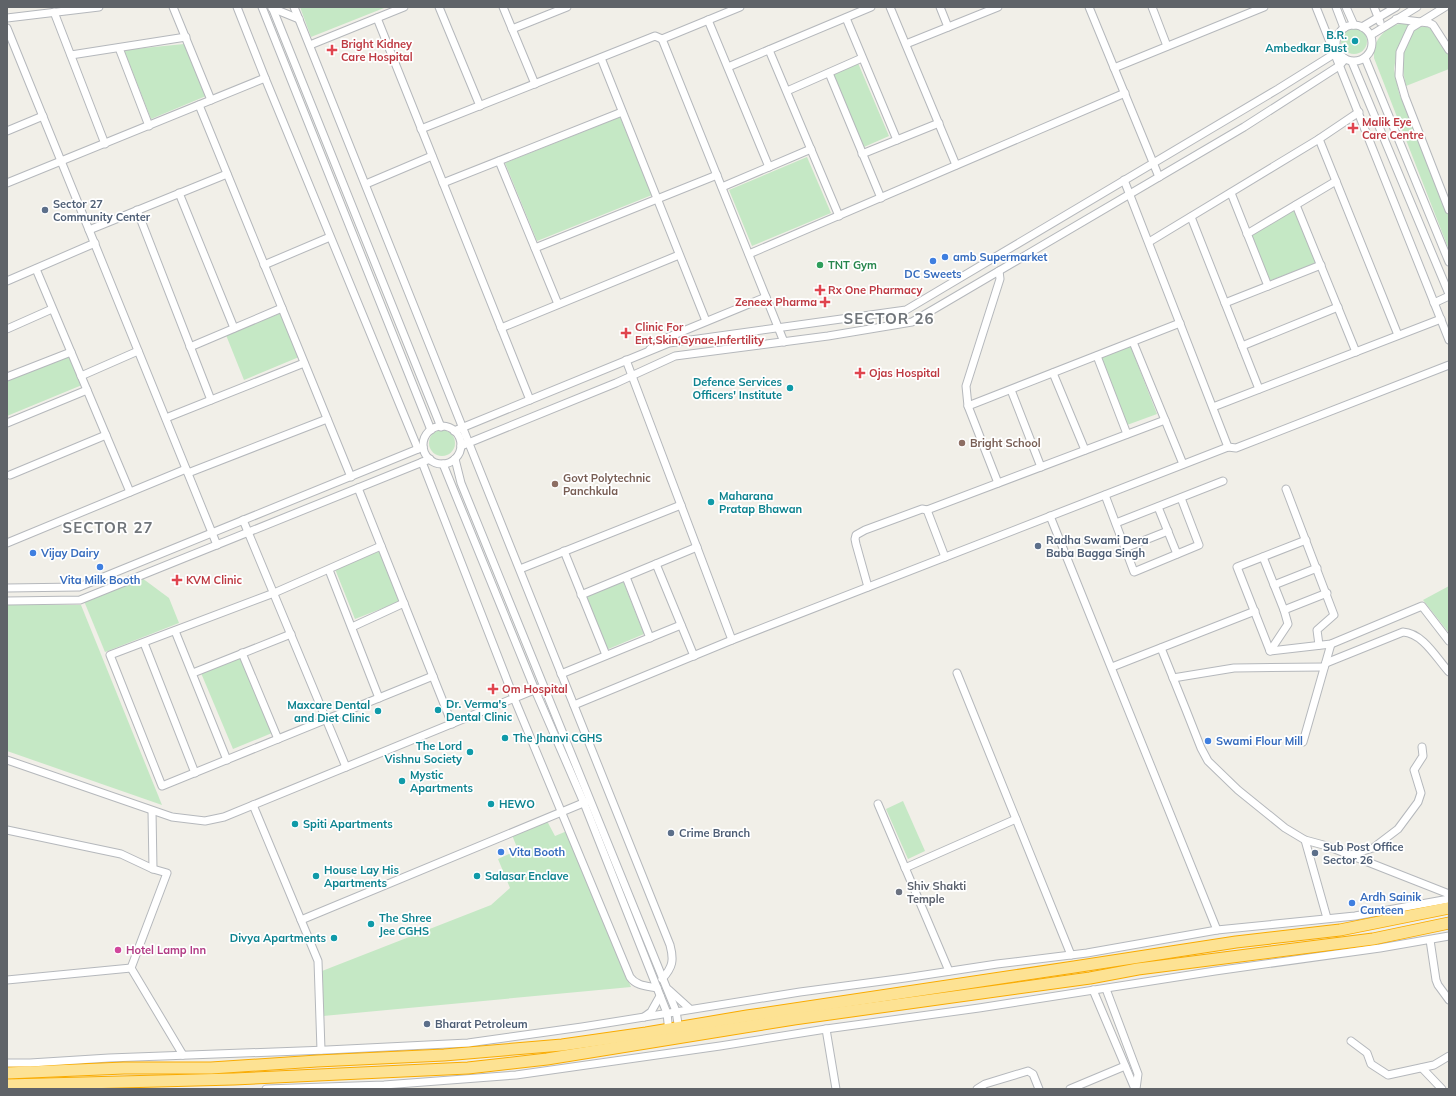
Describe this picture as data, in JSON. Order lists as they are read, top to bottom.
{
  "districts": ["SECTOR 26", "SECTOR 27"],
  "places": {
    "other": [
      "B.R. Ambedkar Bust",
      "Sector 27 Community Center",
      "amb Supermarket",
      "DC Sweets",
      "TNT Gym",
      "Defence Services Officers' Institute",
      "Bright School",
      "Govt Polytechnic Panchkula",
      "Maharana Pratap Bhawan",
      "Radha Swami Dera Baba Bagga Singh",
      "Vijay Dairy",
      "Vita Milk Booth",
      "Dr. Verma's Dental Clinic",
      "Maxcare Dental and Diet Clinic",
      "The Jhanvi CGHS",
      "Swami Flour Mill",
      "The Lord Vishnu Society",
      "Mystic Apartments",
      "HEWO",
      "Spiti Apartments",
      "Crime Branch",
      "Vita Booth",
      "Sub Post Office Sector 26",
      "House Lay His Apartments",
      "Salasar Enclave",
      "Shiv Shakti Temple",
      "Ardh Sainik Canteen",
      "The Shree Jee CGHS",
      "Divya Apartments",
      "Hotel Lamp Inn",
      "Bharat Petroleum"
    ],
    "health": [
      "Bright Kidney Care Hospital",
      "Malik Eye Care Centre",
      "Rx One Pharmacy",
      "Zeneex Pharma",
      "Clinic For Ent,Skin,Gynae,Infertility",
      "Ojas Hospital",
      "KVM Clinic",
      "Om Hospital"
    ]
  }
}
